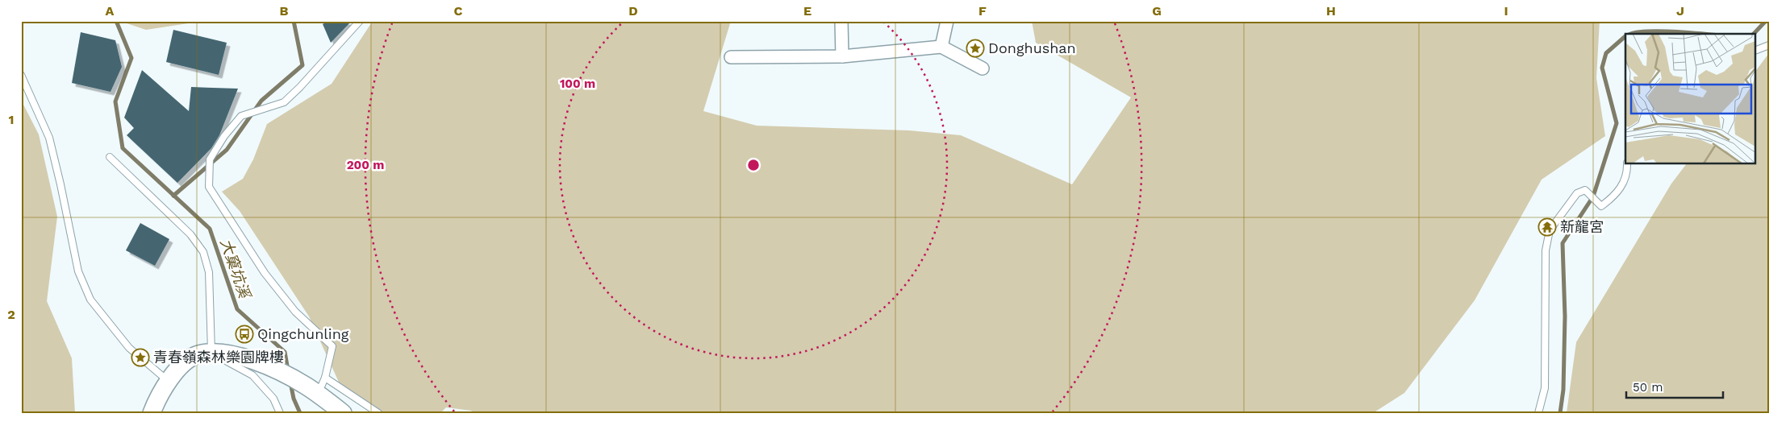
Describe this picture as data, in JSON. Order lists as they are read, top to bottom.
{
  "water": ["大窠坑溪"],
  "places": {
    "place": ["Donghushan", "青春嶺森林樂園牌樓"],
    "temple": ["新龍宮"],
    "bus stop": ["Qingchunling"]
  },
  "scale_bar": "50 m",
  "grid": {
    "columns": [
      "A",
      "B",
      "C",
      "D",
      "E",
      "F",
      "G",
      "H",
      "I",
      "J"
    ],
    "rows": ["1", "2"]
  },
  "rings": ["100 m", "200 m"]
}
